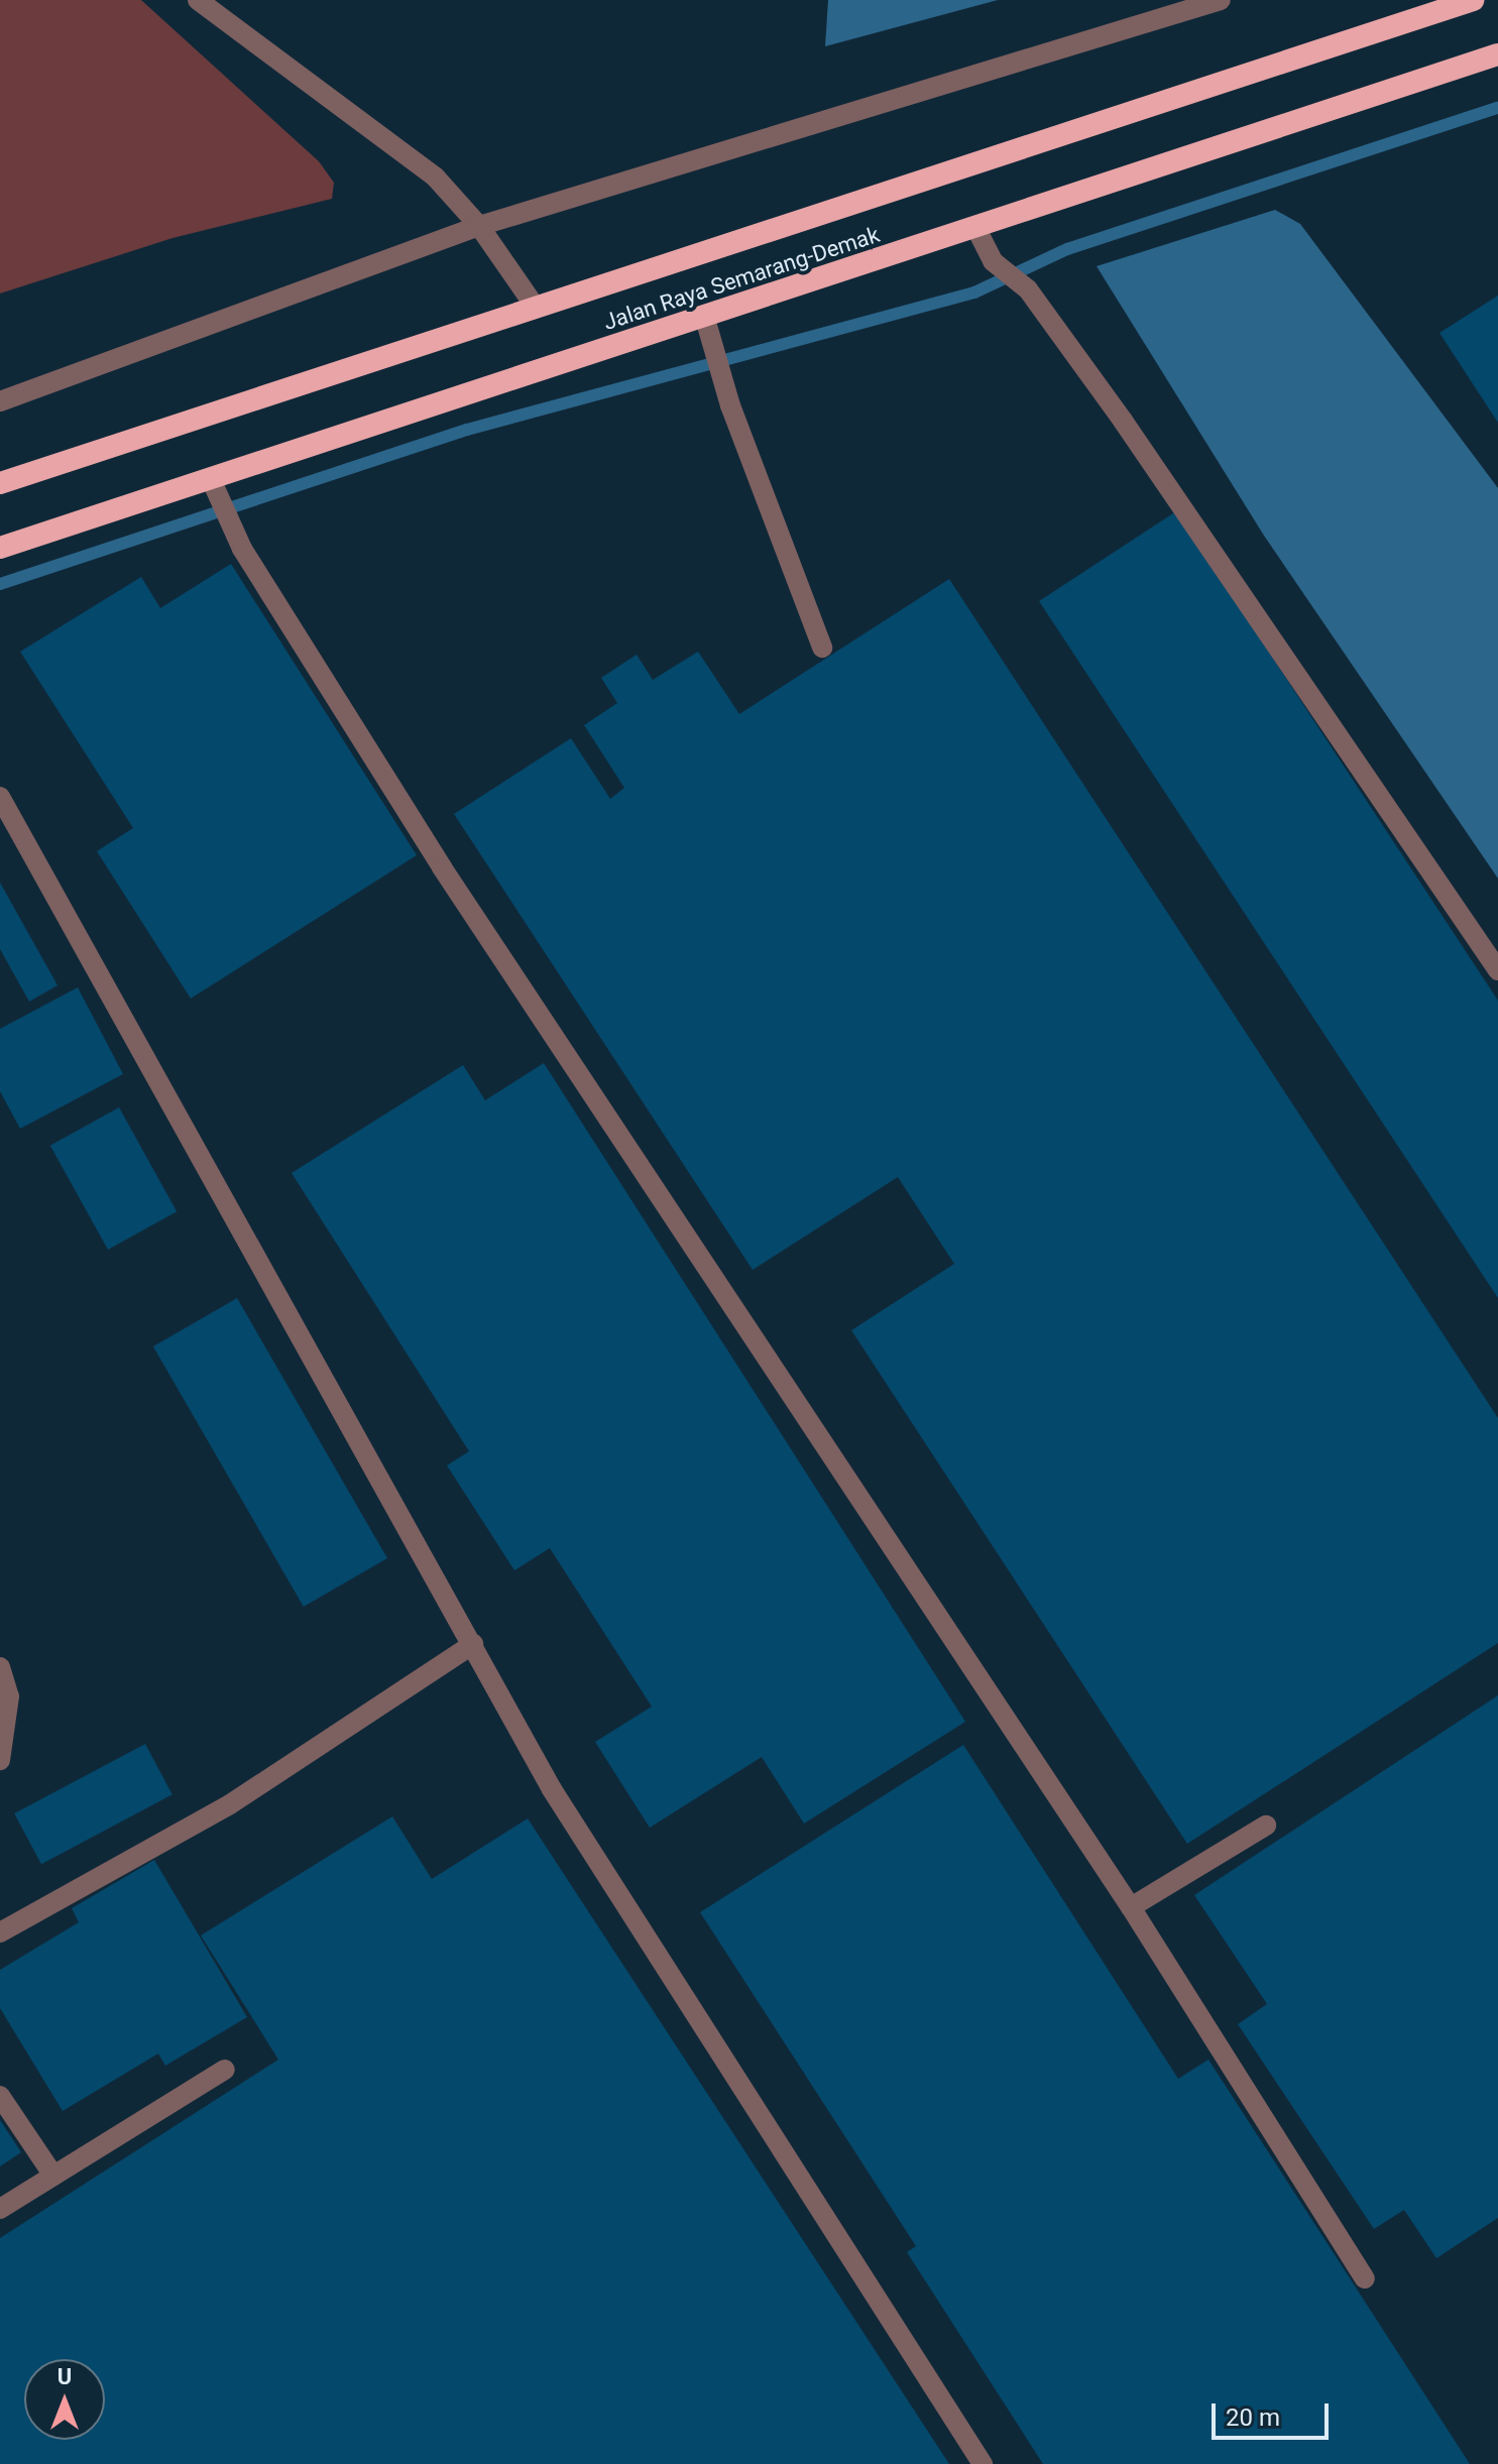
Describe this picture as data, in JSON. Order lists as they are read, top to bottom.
{
  "streets": {
    "highway": ["Jalan Raya Semarang-Demak"]
  },
  "scale_bar": "20 m",
  "north": "top"
}
